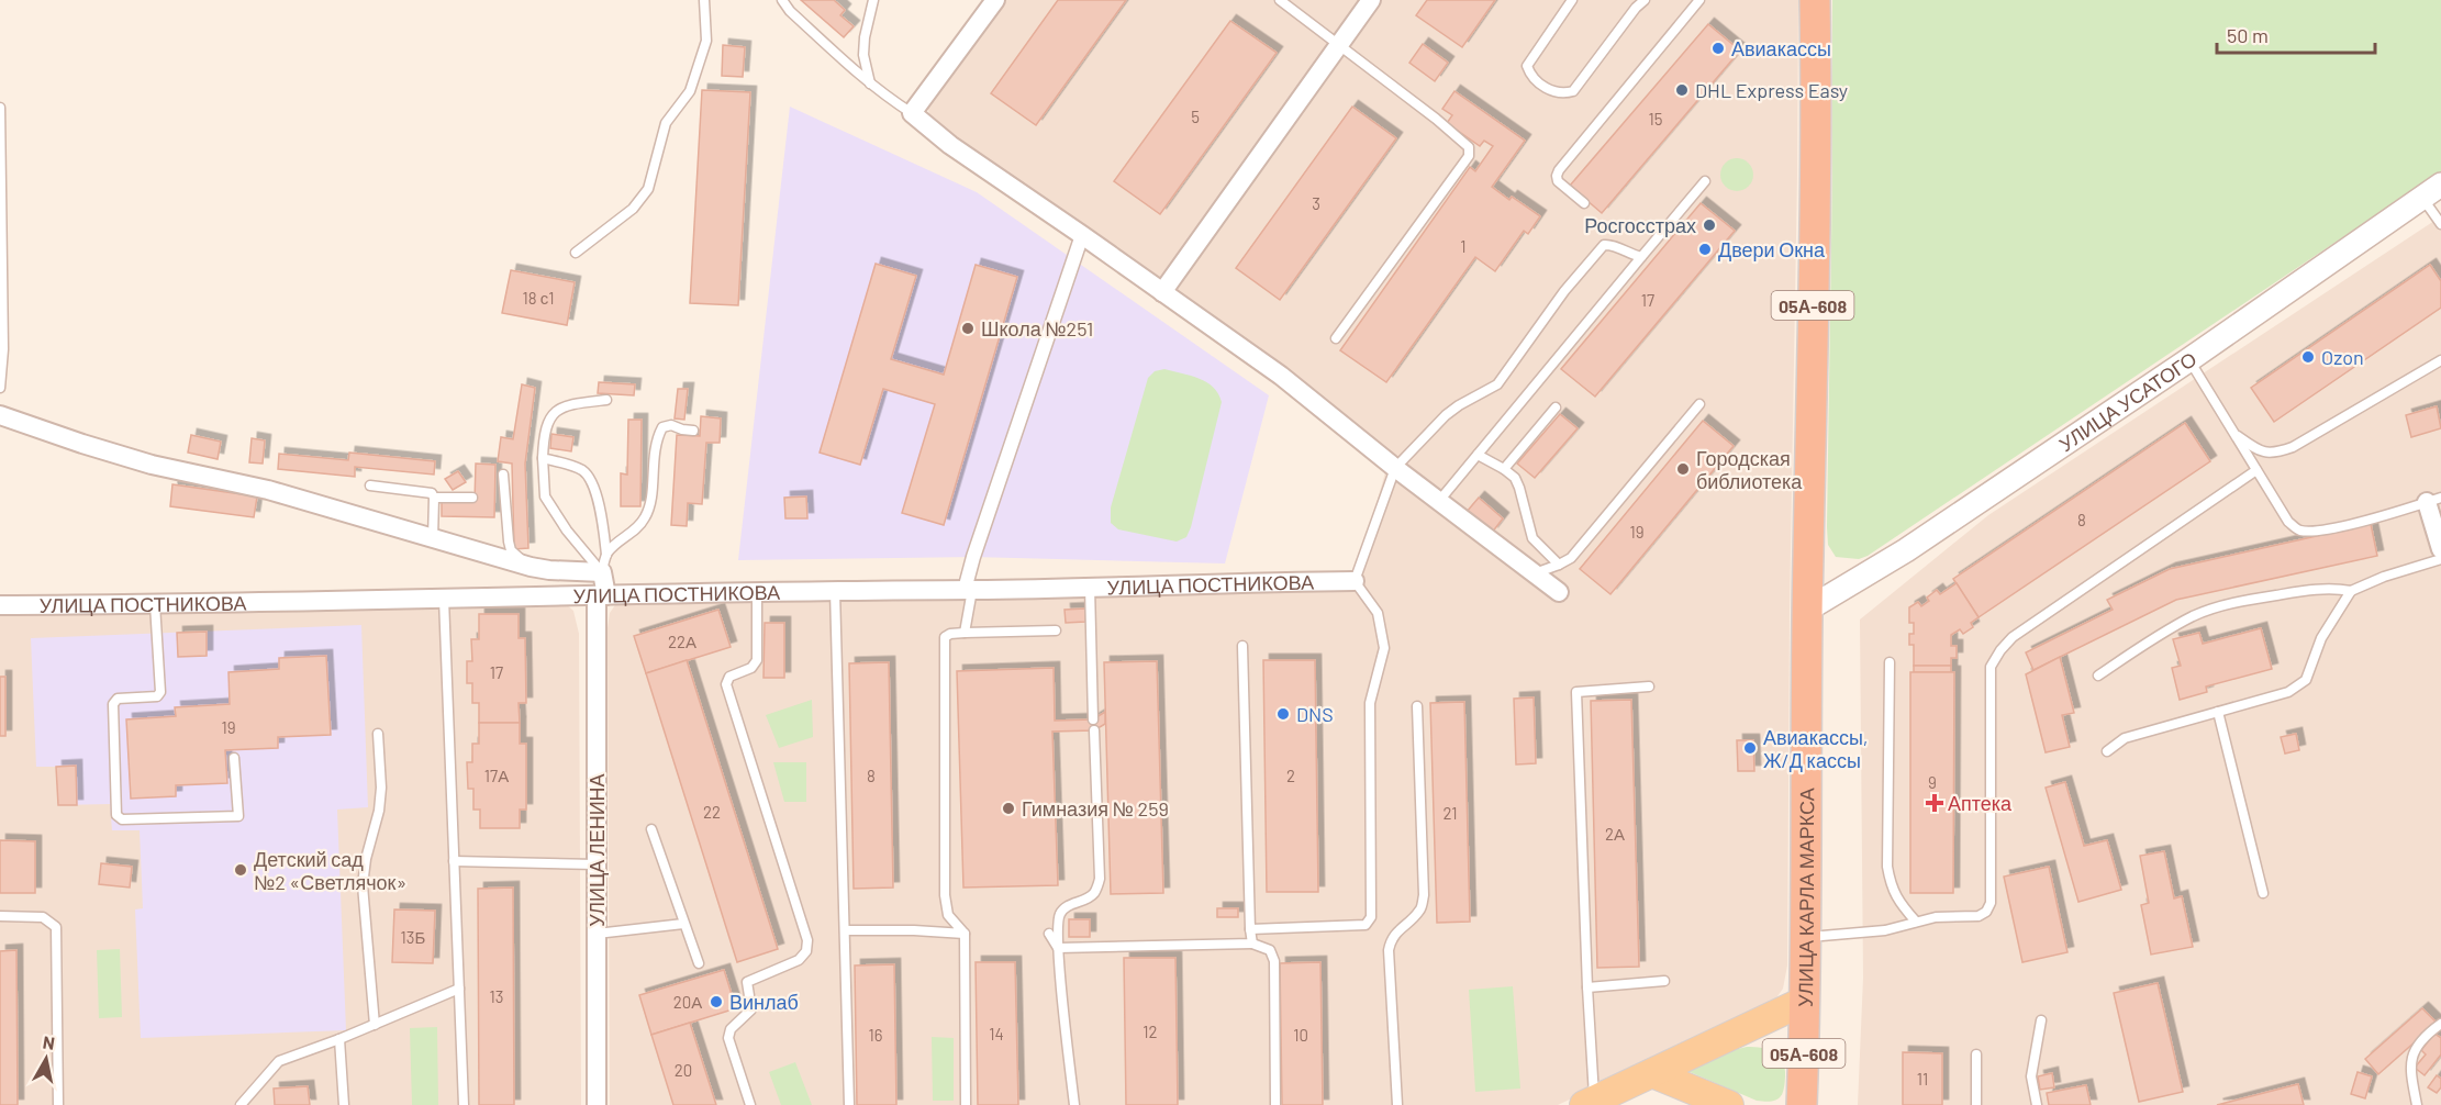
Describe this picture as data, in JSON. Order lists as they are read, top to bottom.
{
  "streets": {
    "highway": ["05А-608", "УЛИЦА КАРЛА МАРКСА"],
    "street": ["УЛИЦА УСАТОГО", "УЛИЦА ПОСТНИКОВА", "УЛИЦА ЛЕНИНА"]
  },
  "crossings": [
    ["05А-608", "УЛИЦА УСАТОГО"],
    ["05А-608", "УЛИЦА КАРЛА МАРКСА"],
    ["УЛИЦА УСАТОГО", "УЛИЦА КАРЛА МАРКСА"],
    ["УЛИЦА ПОСТНИКОВА", "УЛИЦА ЛЕНИНА"]
  ],
  "places": {
    "other": [
      "Авиакассы",
      "DHL Express Easy",
      "Росгосстрах",
      "Двери Окна",
      "Школа №251",
      "Ozon",
      "Городская библиотека",
      "DNS",
      "Авиакассы, Ж/Д кассы",
      "Гимназия № 259",
      "Детский сад №2 «Светлячок»",
      "Винлаб"
    ],
    "health": ["Аптека"]
  },
  "house_numbers": [
    "5",
    "15",
    "3",
    "1",
    "18 с1",
    "17",
    "8",
    "19",
    "22А",
    "17",
    "19",
    "17А",
    "8",
    "2",
    "9",
    "22",
    "21",
    "2А",
    "13Б",
    "13",
    "20А",
    "12",
    "14",
    "16",
    "10",
    "20",
    "11"
  ],
  "scale_bar": "50 m",
  "north": "top"
}
